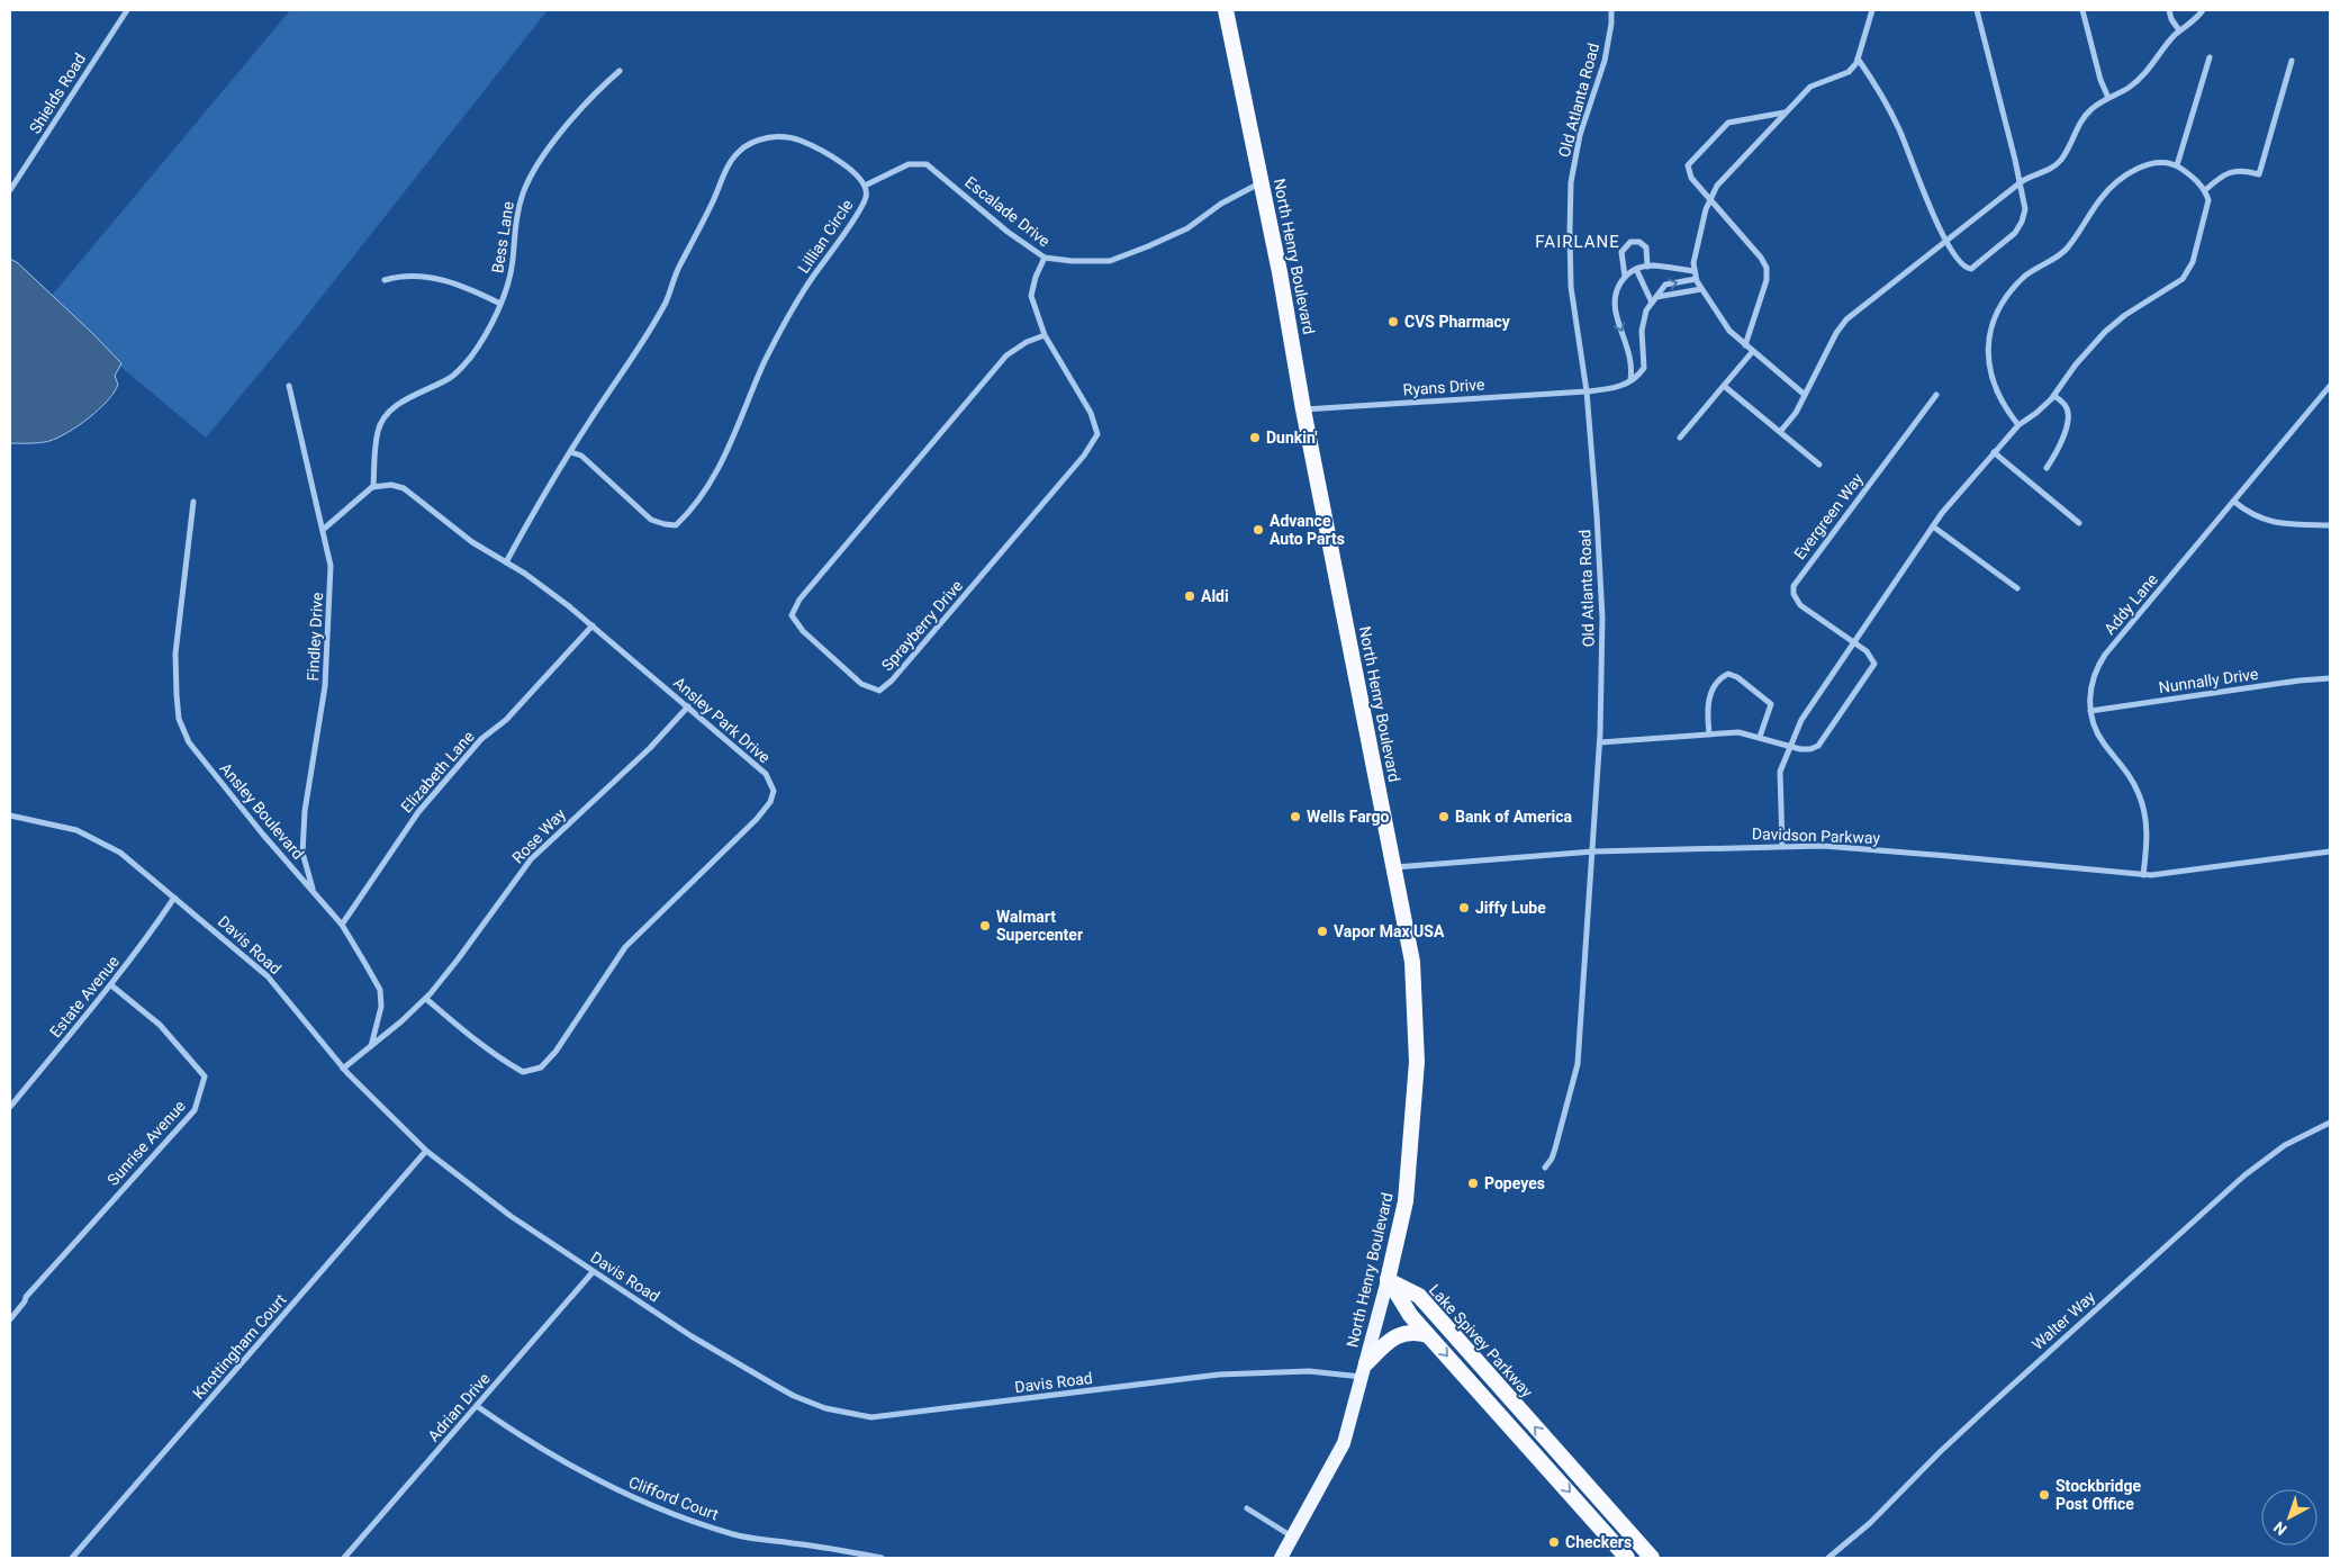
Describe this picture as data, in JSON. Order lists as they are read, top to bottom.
{
  "streets": {
    "highway": ["North Henry Boulevard", "Lake Spivey Parkway"],
    "street": [
      "Shields Road",
      "Old Atlanta Road",
      "Escalade Drive",
      "Lillian Circle",
      "Bess Lane",
      "Ryans Drive",
      "Evergreen Way",
      "Addy Lane",
      "Sprayberry Drive",
      "Findley Drive",
      "Nunnally Drive",
      "Ansley Park Drive",
      "Elizabeth Lane",
      "Ansley Boulevard",
      "Rose Way",
      "Davidson Parkway",
      "Davis Road",
      "Estate Avenue",
      "Sunrise Avenue",
      "Walter Way",
      "Knottingham Court",
      "Adrian Drive",
      "Clifford Court"
    ]
  },
  "crossings": [
    ["Old Atlanta Road", "Ryans Drive"],
    ["Old Atlanta Road", "Evergreen Way"],
    ["Old Atlanta Road", "Davidson Parkway"],
    ["Escalade Drive", "Lillian Circle"],
    ["Escalade Drive", "North Henry Boulevard"],
    ["Escalade Drive", "Sprayberry Drive"],
    ["Lillian Circle", "Ansley Park Drive"],
    ["Bess Lane", "Ansley Park Drive"],
    ["North Henry Boulevard", "Ryans Drive"],
    ["North Henry Boulevard", "Davidson Parkway"],
    ["North Henry Boulevard", "Davis Road"],
    ["North Henry Boulevard", "Lake Spivey Parkway"],
    ["Addy Lane", "Nunnally Drive"],
    ["Addy Lane", "Davidson Parkway"],
    ["Findley Drive", "Ansley Boulevard"],
    ["Ansley Park Drive", "Elizabeth Lane"],
    ["Ansley Park Drive", "Rose Way"],
    ["Elizabeth Lane", "Ansley Boulevard"],
    ["Davis Road", "Estate Avenue"],
    ["Davis Road", "Knottingham Court"],
    ["Davis Road", "Adrian Drive"],
    ["Estate Avenue", "Sunrise Avenue"],
    ["Adrian Drive", "Clifford Court"]
  ],
  "districts": ["FAIRLANE"],
  "places": [
    "CVS Pharmacy",
    "Dunkin'",
    "Advance Auto Parts",
    "Aldi",
    "Wells Fargo",
    "Bank of America",
    "Jiffy Lube",
    "Walmart Supercenter",
    "Vapor Max USA",
    "Popeyes",
    "Stockbridge Post Office",
    "Checkers"
  ],
  "north": "bottom left"
}
